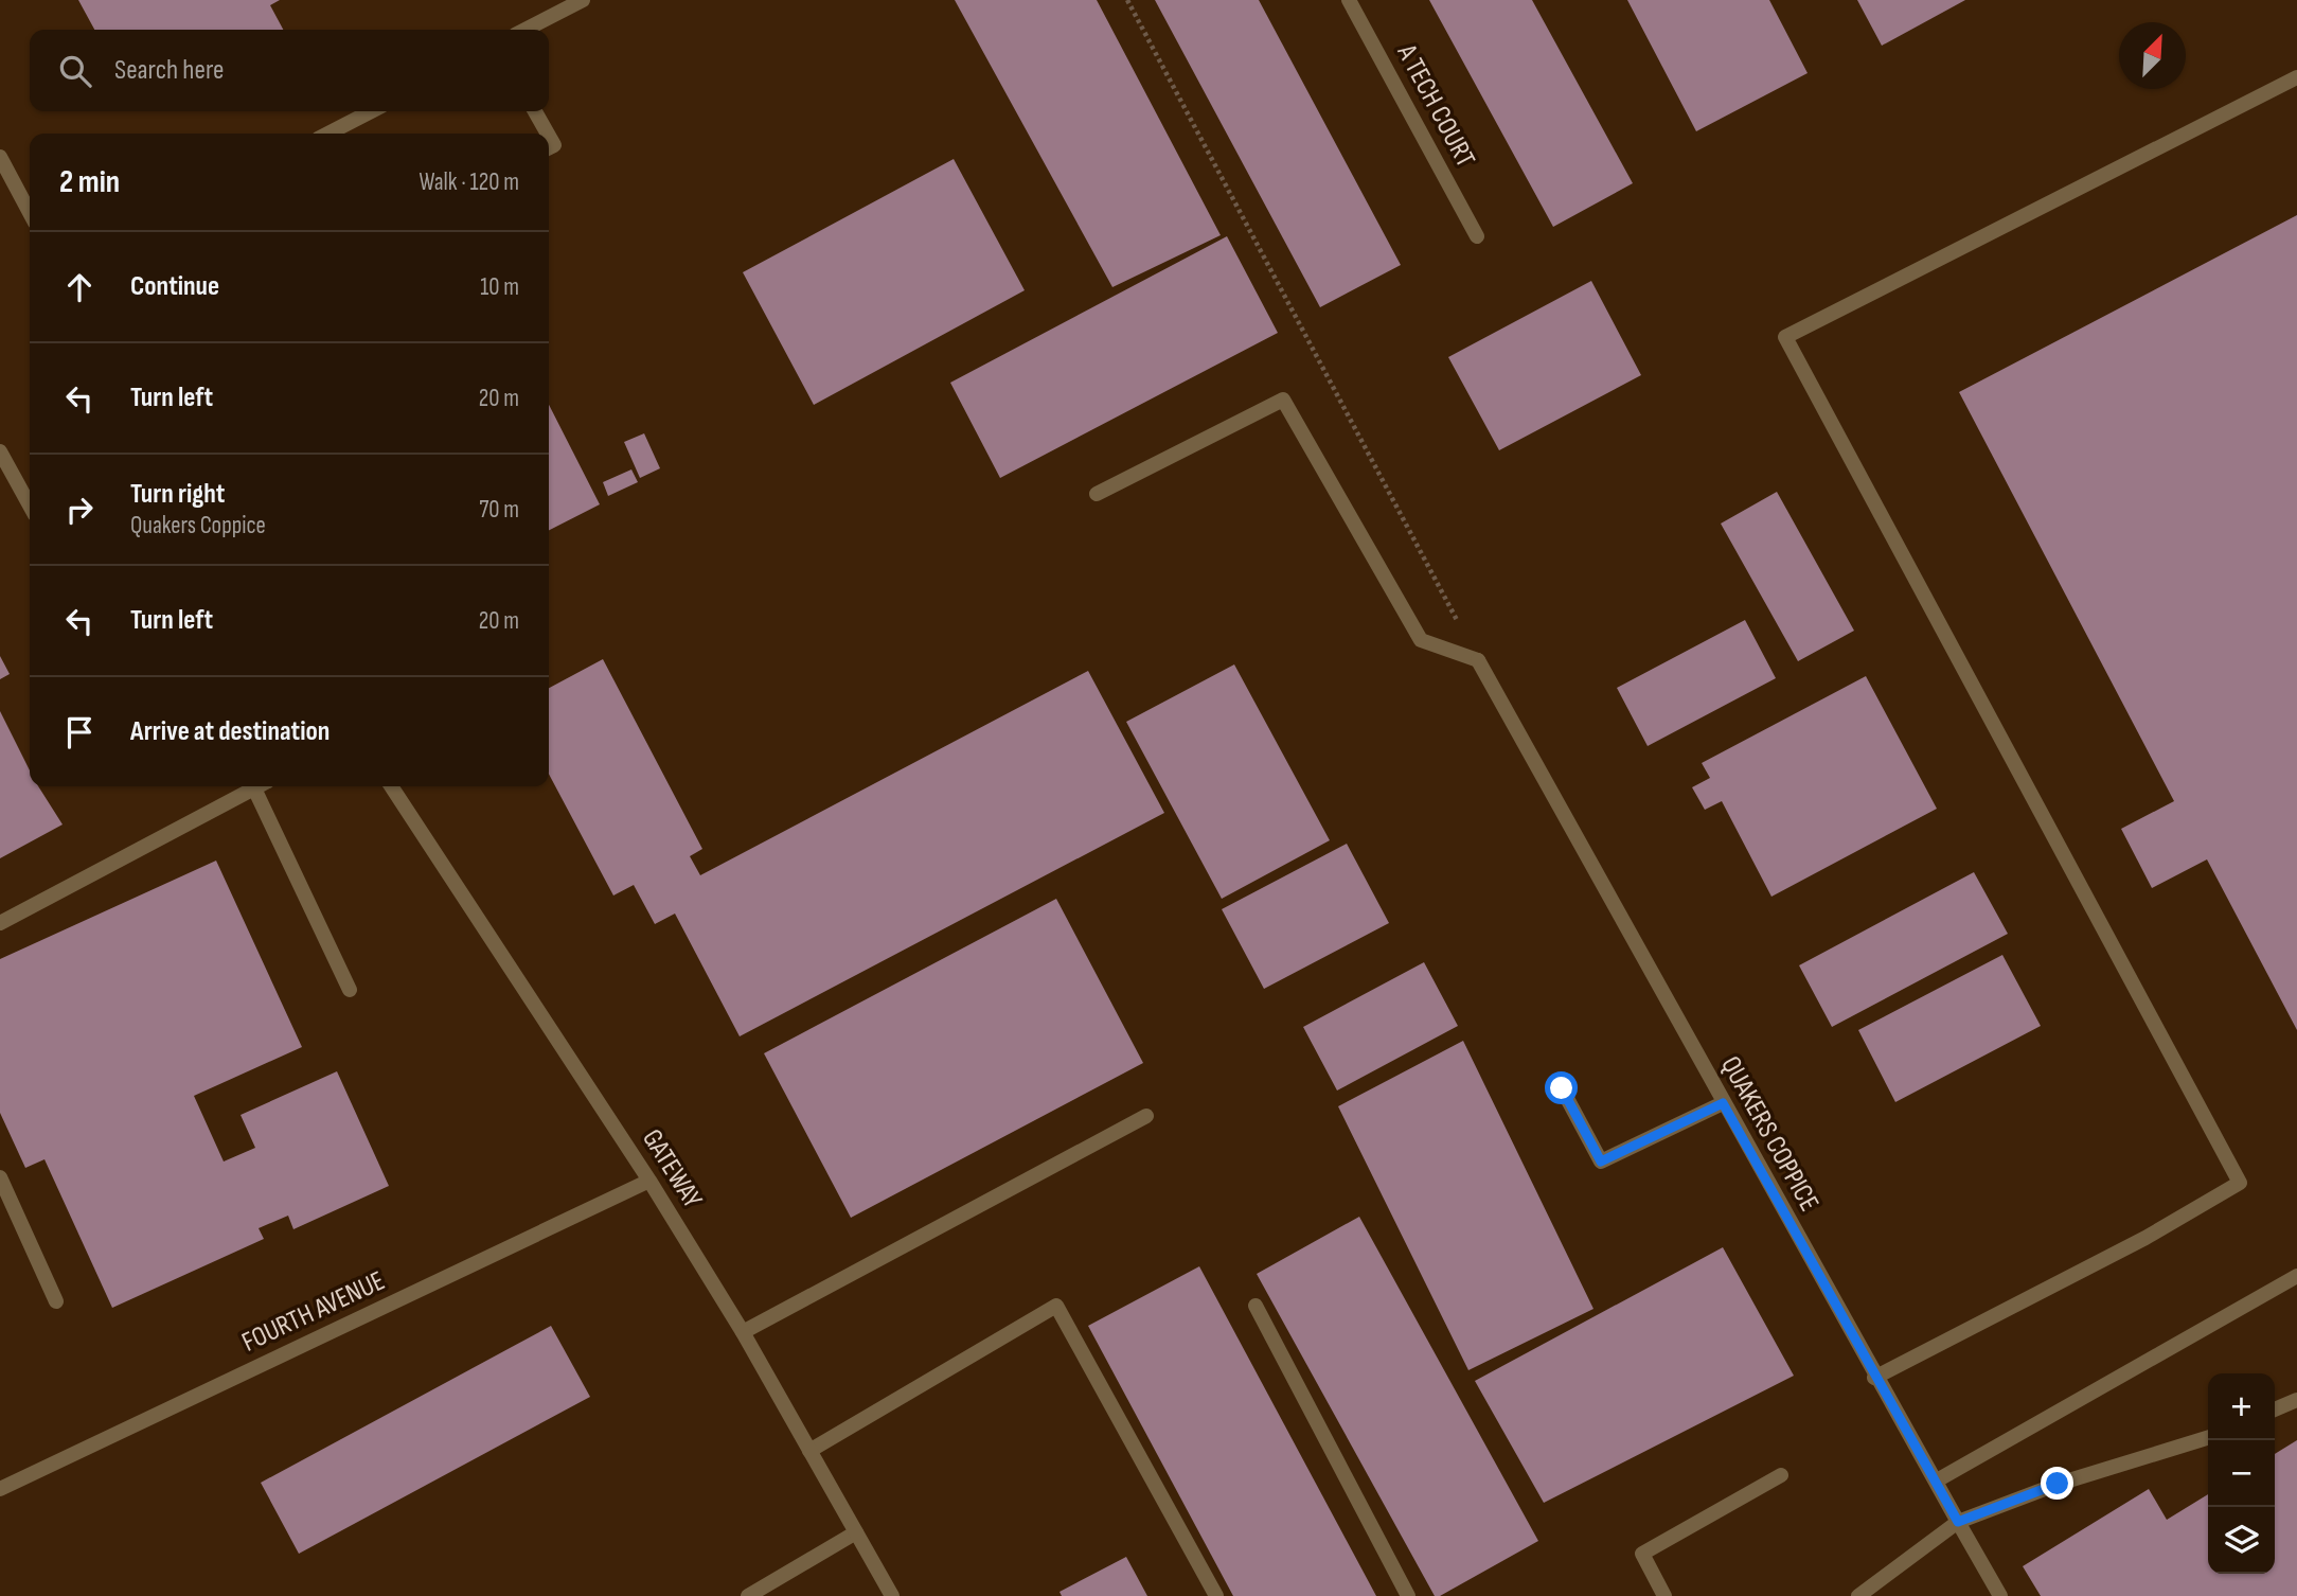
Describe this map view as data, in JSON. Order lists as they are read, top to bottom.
{
  "streets": {
    "street": [
      "A TECH COURT",
      "QUAKERS COPPICE",
      "GATEWAY",
      "FOURTH AVENUE"
    ]
  },
  "crossings": [
    ["GATEWAY", "FOURTH AVENUE"]
  ],
  "north": "top right",
  "page": {
    "search": "Search here",
    "heading": ["2 min", "Walk · 120 m"],
    "list": [
      ["Continue", "10 m"],
      ["Turn left", "20 m"],
      ["Turn right", "Quakers Coppice", "70 m"],
      ["Turn left", "20 m"],
      "Arrive at destination"
    ],
    "map_buttons": ["+", "−"]
  }
}
